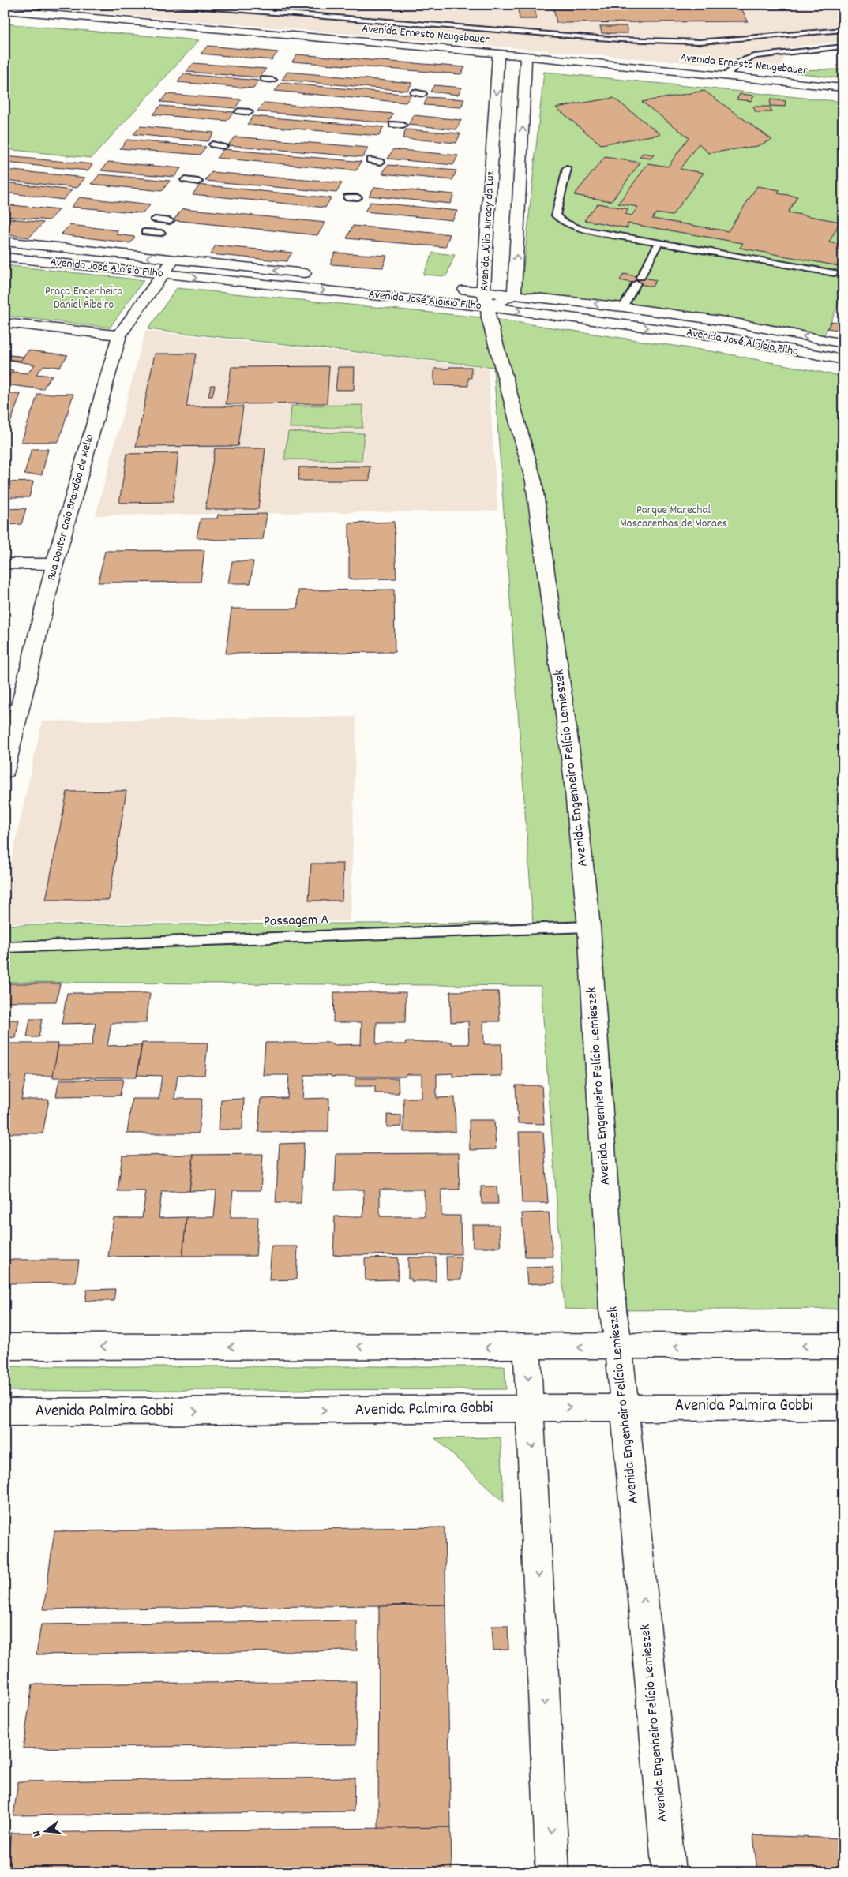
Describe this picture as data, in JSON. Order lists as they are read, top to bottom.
{
  "streets": {
    "street": [
      "Avenida Ernesto Neugebauer",
      "Avenida Júlio Juracy da Luz",
      "Avenida José Aloísio Filho",
      "Rua Doutor Caio Brandão de Mello",
      "Avenida Engenheiro Felício Lemieszek",
      "Avenida Palmira Gobbi"
    ],
    "lane": ["Passagem A"]
  },
  "crossings": [
    ["Avenida Ernesto Neugebauer", "Avenida Júlio Juracy da Luz"],
    ["Avenida Júlio Juracy da Luz", "Avenida José Aloísio Filho"],
    ["Avenida Júlio Juracy da Luz", "Avenida Engenheiro Felício Lemieszek"],
    ["Avenida José Aloísio Filho", "Rua Doutor Caio Brandão de Mello"],
    ["Avenida José Aloísio Filho", "Avenida Engenheiro Felício Lemieszek"],
    ["Avenida Engenheiro Felício Lemieszek", "Passagem A"],
    ["Avenida Engenheiro Felício Lemieszek", "Avenida Palmira Gobbi"]
  ],
  "parks": ["Praça Engenheiro Daniel Ribeiro", "Parque Marechal Mascarenhas de Moraes"],
  "north": "left"
}
